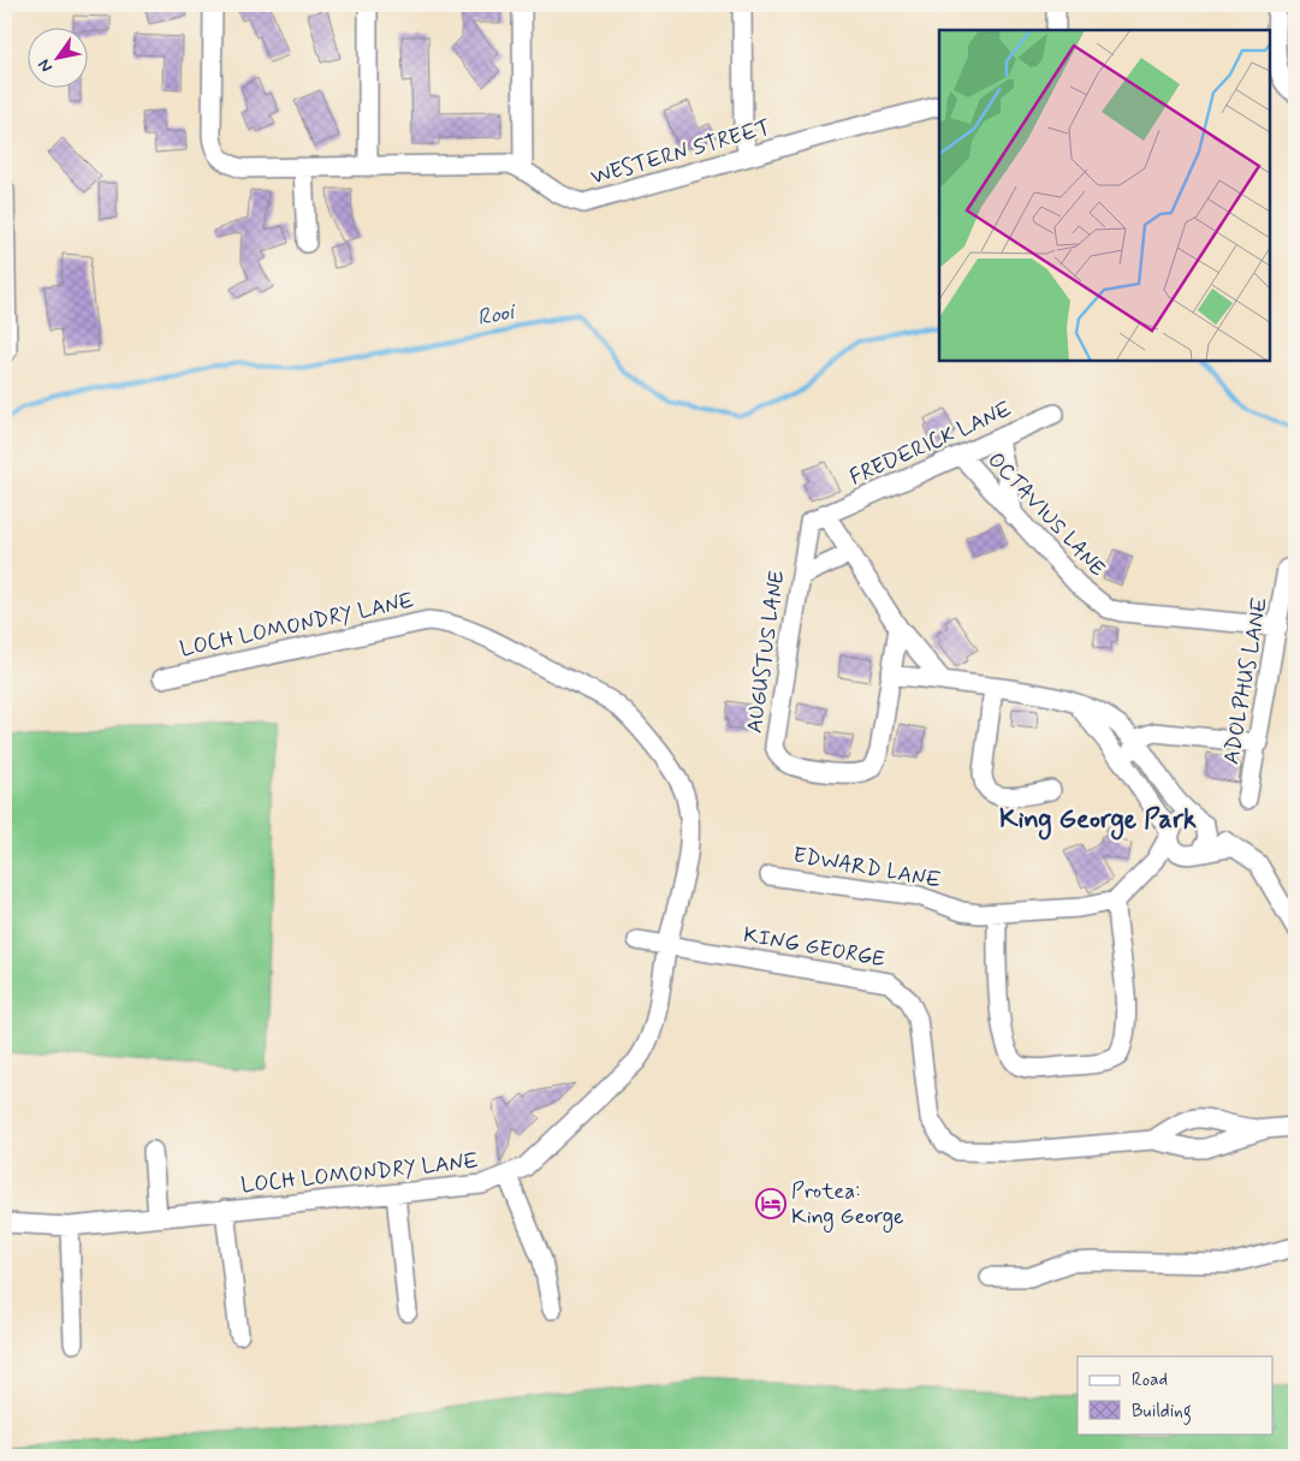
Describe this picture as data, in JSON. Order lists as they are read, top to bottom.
{
  "streets": {
    "street": [
      "WESTERN STREET",
      "FREDERICK LANE",
      "OCTAVIUS LANE",
      "LOCH LOMONDRY LANE",
      "AUGUSTUS LANE",
      "ADOLPHUS LANE",
      "EDWARD LANE",
      "KING GEORGE"
    ]
  },
  "crossings": [
    ["FREDERICK LANE", "OCTAVIUS LANE"],
    ["FREDERICK LANE", "AUGUSTUS LANE"],
    ["OCTAVIUS LANE", "ADOLPHUS LANE"],
    ["LOCH LOMONDRY LANE", "KING GEORGE"]
  ],
  "districts": ["King George Park"],
  "water": ["Rooi"],
  "places": {
    "hotel": ["Protea: King George"]
  },
  "legend": ["Road", "Building"],
  "north": "bottom left"
}
